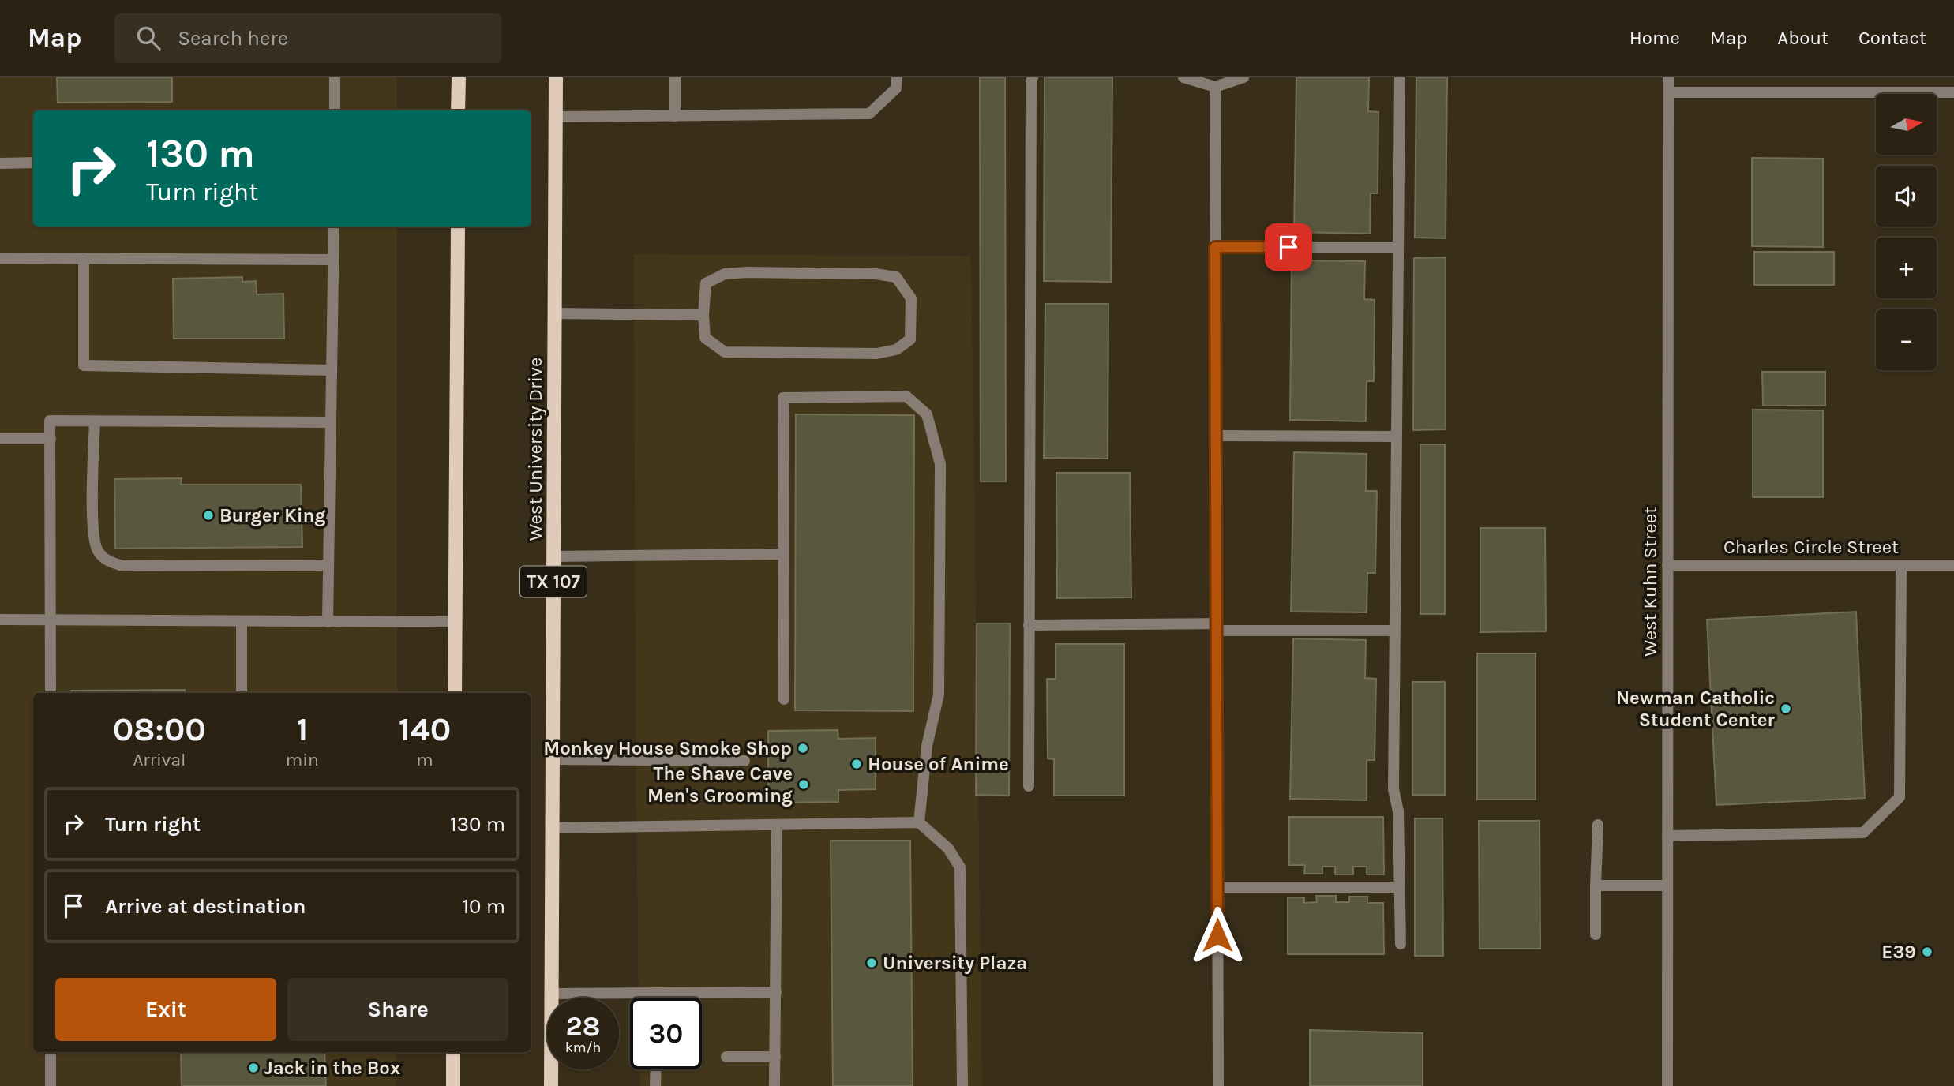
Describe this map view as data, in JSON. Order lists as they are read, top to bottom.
{
  "streets": {
    "main road": ["West University Drive", "TX 107"],
    "street": ["Charles Circle Street", "West Kuhn Street"]
  },
  "crossings": [
    ["Charles Circle Street", "West Kuhn Street"]
  ],
  "places": [
    "Burger King",
    "Newman Catholic Student Center",
    "Monkey House Smoke Shop",
    "House of Anime",
    "The Shave Cave Men's Grooming",
    "E39",
    "University Plaza",
    "Jack in the Box"
  ],
  "north": "right",
  "page": {
    "header": "Map",
    "search": "Search here",
    "nav": [
      "Home",
      "Map",
      "About",
      "Contact"
    ],
    "map_buttons": ["+", "−"],
    "turn": ["130 m", "Turn right"],
    "eta": [
      "08:00",
      "Arrival",
      "1",
      "min",
      "140",
      "m"
    ],
    "list": [
      {
        "name": "Turn right",
        "value": "130 m"
      },
      {
        "name": "Arrive at destination",
        "value": "10 m"
      }
    ],
    "buttons": ["Exit", "Share"],
    "speed": "28 km/h",
    "limit": "30"
  }
}
